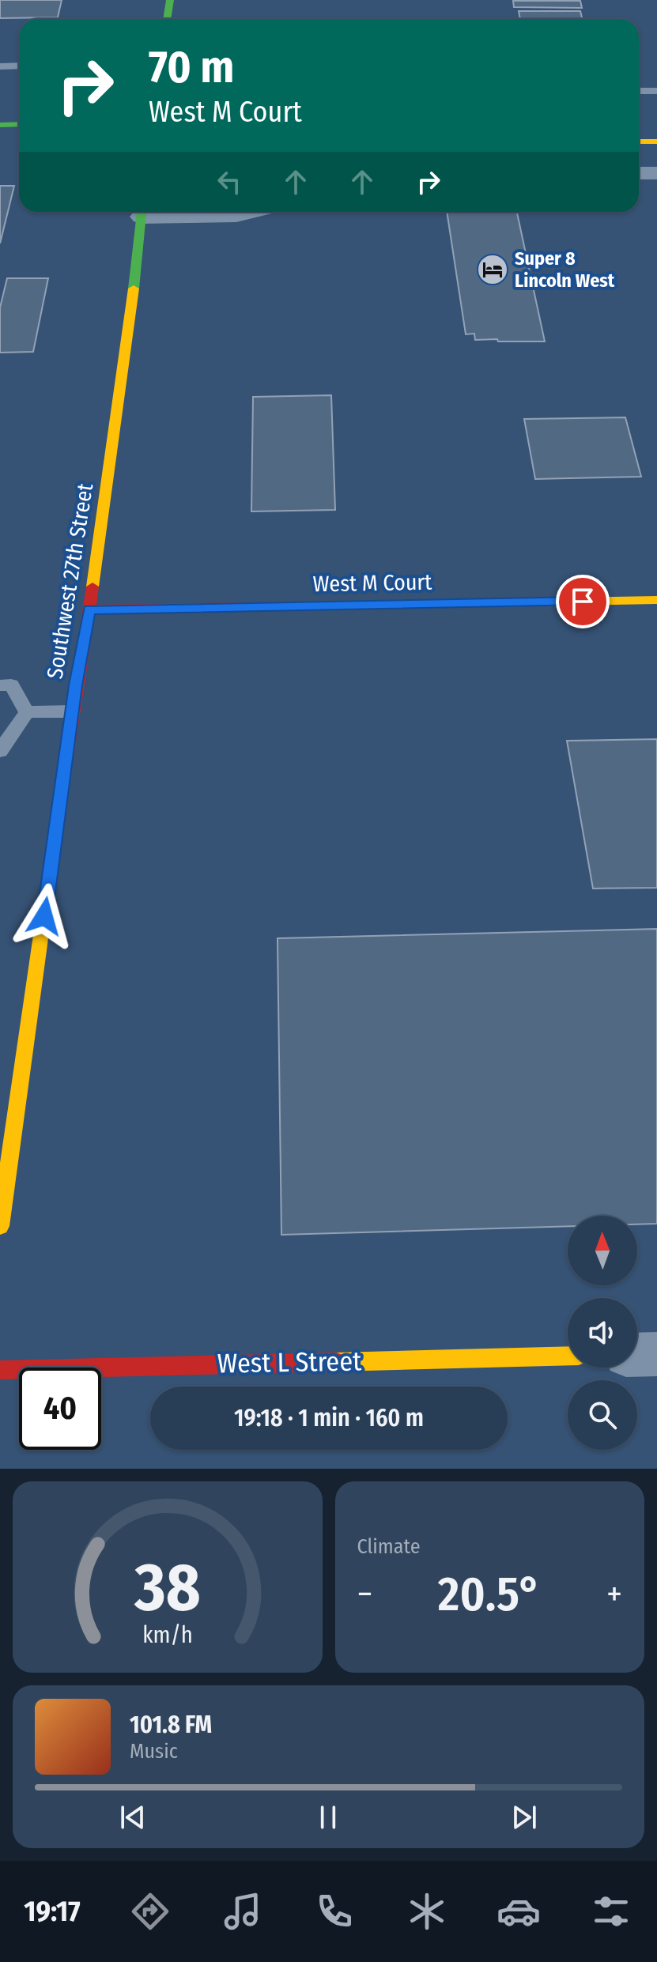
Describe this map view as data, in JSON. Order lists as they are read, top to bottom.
{
  "streets": {
    "street": ["Southwest 27th Street", "West M Court", "West L Street"]
  },
  "crossings": [
    ["Southwest 27th Street", "West M Court"]
  ],
  "places": {
    "hotel": ["Super 8 Lincoln West"]
  },
  "north": "top",
  "page": {
    "turn": ["70 m", "West M Court"],
    "limit": "40",
    "trip": "19:18 · 1 min · 160 m",
    "tile": "Climate",
    "heat": ["−", "20.5°", "+"],
    "song": ["101.8 FM", "Music"],
    "tabs": "19:17",
    "gauge": ["38", "km/h"]
  }
}
